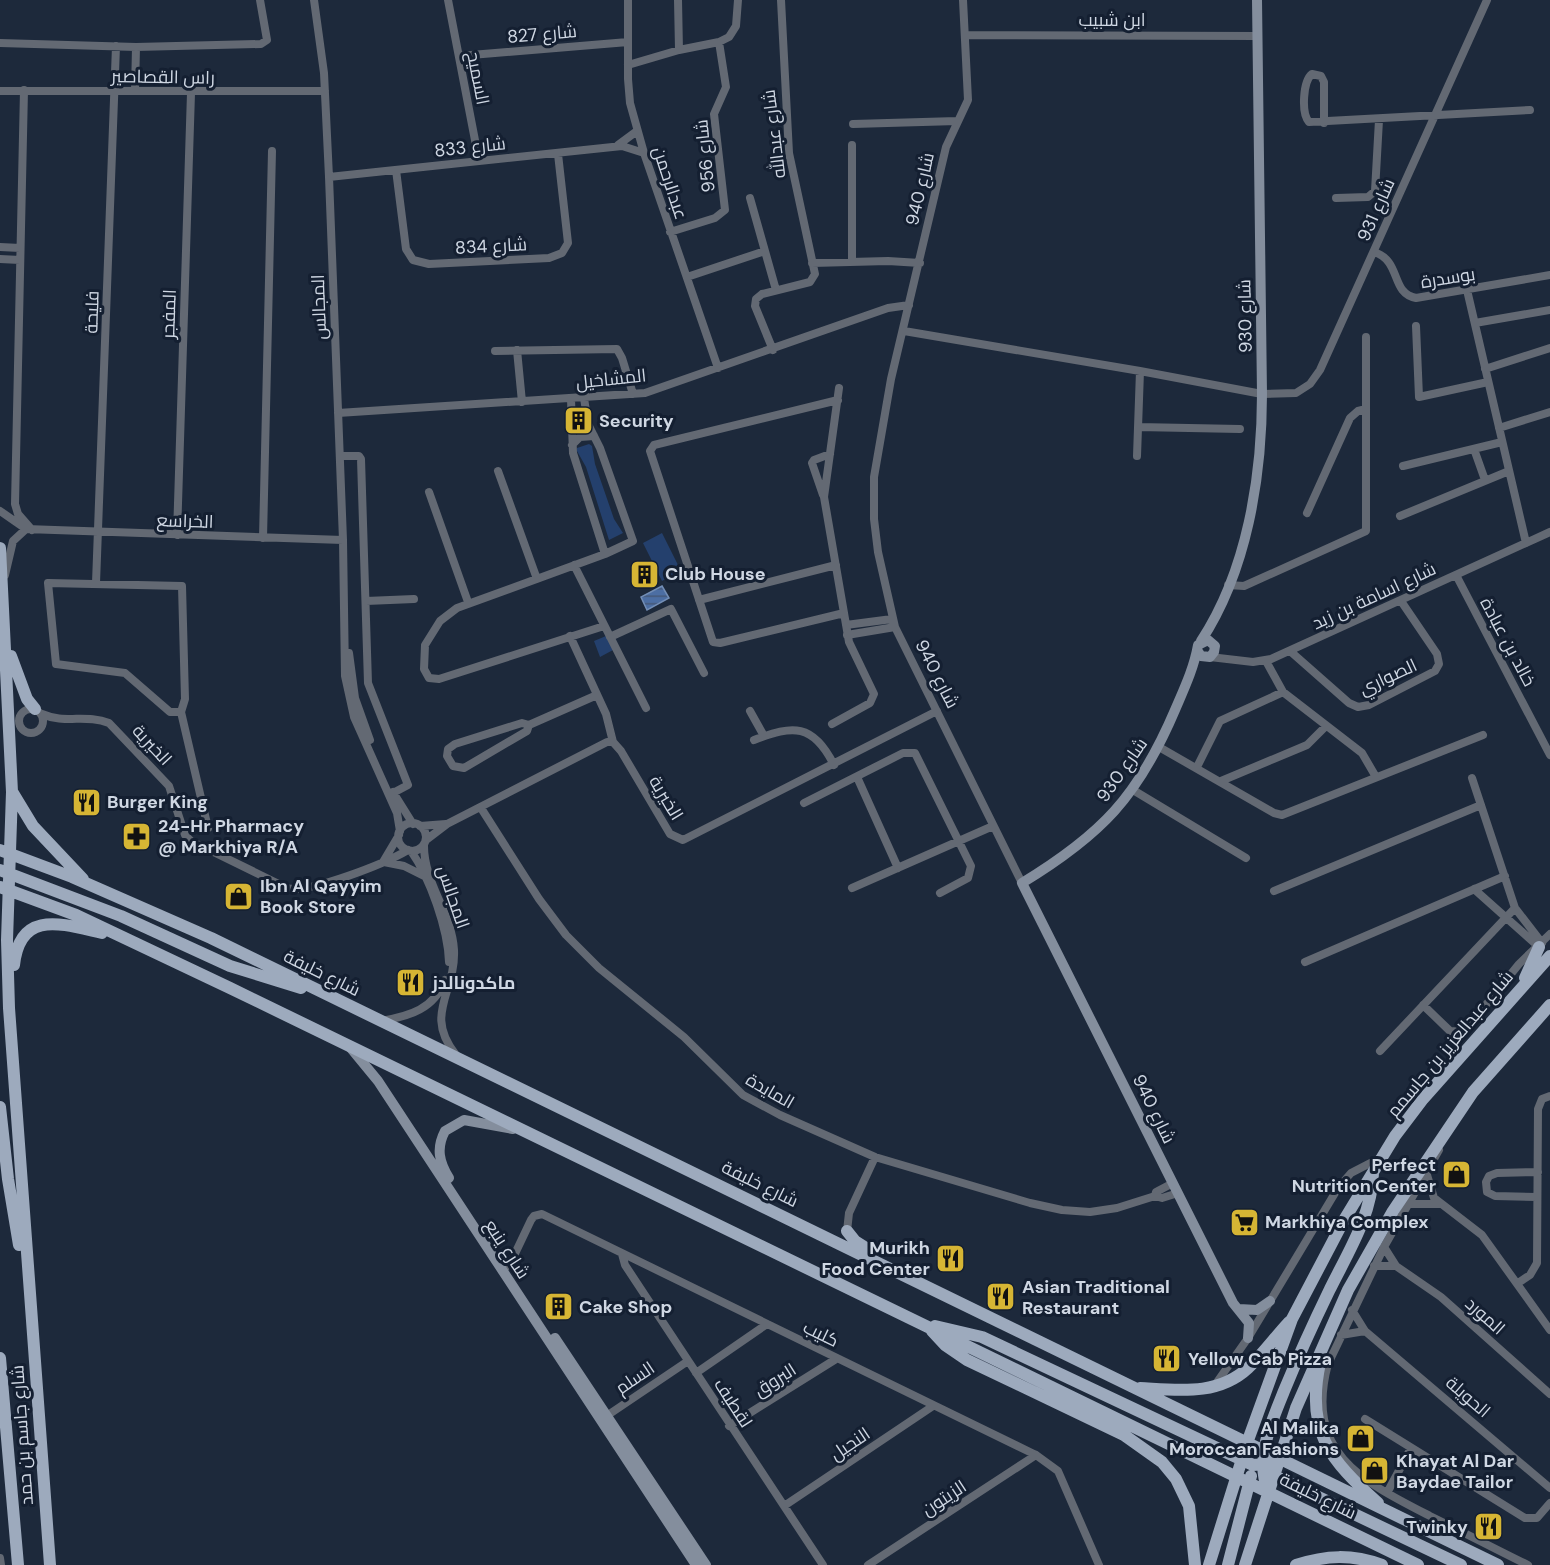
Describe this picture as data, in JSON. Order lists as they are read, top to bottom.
{
  "streets": {
    "main road": ["شارع خليفة", "شارع عبدالعزيز بن جاسمم", "شارع جاسم بن حمد"],
    "street": [
      "ابن شبيب",
      "شارع 827",
      "راس القصاصير",
      "السميح",
      "شارع عبدالله",
      "شارع 833",
      "شارع 956",
      "عبدالرحمن",
      "شارع 940",
      "شارع 931",
      "شارع 834",
      "بوسدرة",
      "المجالس",
      "فليحة",
      "المفجر",
      "شارع 930",
      "المشاخيل",
      "الخراسع",
      "شارع اسامة بن زيد",
      "خالد بن عبادة",
      "الصواري",
      "الخيرية",
      "المايدة",
      "شارع ينبع",
      "المورد",
      "كليب",
      "السلم",
      "البروق",
      "الحويلة",
      "لقطيف",
      "النجيل",
      "الزيتون"
    ]
  },
  "crossings": [
    ["ابن شبيب", "شارع 940"],
    ["ابن شبيب", "شارع 930"],
    ["شارع 827", "السميح"],
    ["شارع 827", "عبدالرحمن"],
    ["راس القصاصير", "المجالس"],
    ["راس القصاصير", "فليحة"],
    ["راس القصاصير", "المفجر"],
    ["السميح", "شارع 833"],
    ["شارع 833", "عبدالرحمن"],
    ["شارع 833", "شارع 834"],
    ["شارع 833", "المجالس"],
    ["شارع 956", "عبدالرحمن"],
    ["عبدالرحمن", "المشاخيل"],
    ["شارع 940", "شارع 931"],
    ["شارع 940", "شارع 930"],
    ["شارع 940", "المشاخيل"],
    ["شارع 940", "الخيرية"],
    ["شارع 940", "شارع عبدالعزيز بن جاسمم"],
    ["شارع 940", "المايدة"],
    ["شارع 931", "بوسدرة"],
    ["شارع 931", "شارع 930"],
    ["المجالس", "المشاخيل"],
    ["المجالس", "الخراسع"],
    ["المجالس", "الخيرية"],
    ["المجالس", "شارع خليفة"],
    ["فليحة", "الخراسع"],
    ["المفجر", "الخراسع"],
    ["شارع 930", "شارع اسامة بن زيد"],
    ["شارع اسامة بن زيد", "خالد بن عبادة"],
    ["شارع اسامة بن زيد", "الصواري"],
    ["شارع خليفة", "شارع عبدالعزيز بن جاسمم"],
    ["شارع خليفة", "شارع ينبع"],
    ["شارع خليفة", "شارع جاسم بن حمد"],
    ["شارع ينبع", "كليب"],
    ["شارع ينبع", "السلم"],
    ["كليب", "البروق"],
    ["كليب", "لقطيف"],
    ["كليب", "النجيل"],
    ["كليب", "الزيتون"],
    ["السلم", "لقطيف"],
    ["البروق", "لقطيف"],
    ["لقطيف", "النجيل"]
  ],
  "places": {
    "building": ["Security", "Club House", "Cake Shop"],
    "restaurant": [
      "Burger King",
      "ماكدونالدز",
      "Murikh Food Center",
      "Asian Traditional Restaurant",
      "Yellow Cab Pizza",
      "Twinky"
    ],
    "pharmacy": ["24-Hr Pharmacy @ Markhiya R/A"],
    "shop": [
      "Ibn Al Qayyim Book Store",
      "Perfect Nutrition Center",
      "Al Malika Moroccan Fashions",
      "Khayat Al Dar Baydae Tailor"
    ],
    "supermarket": ["Markhiya Complex"]
  }
}
